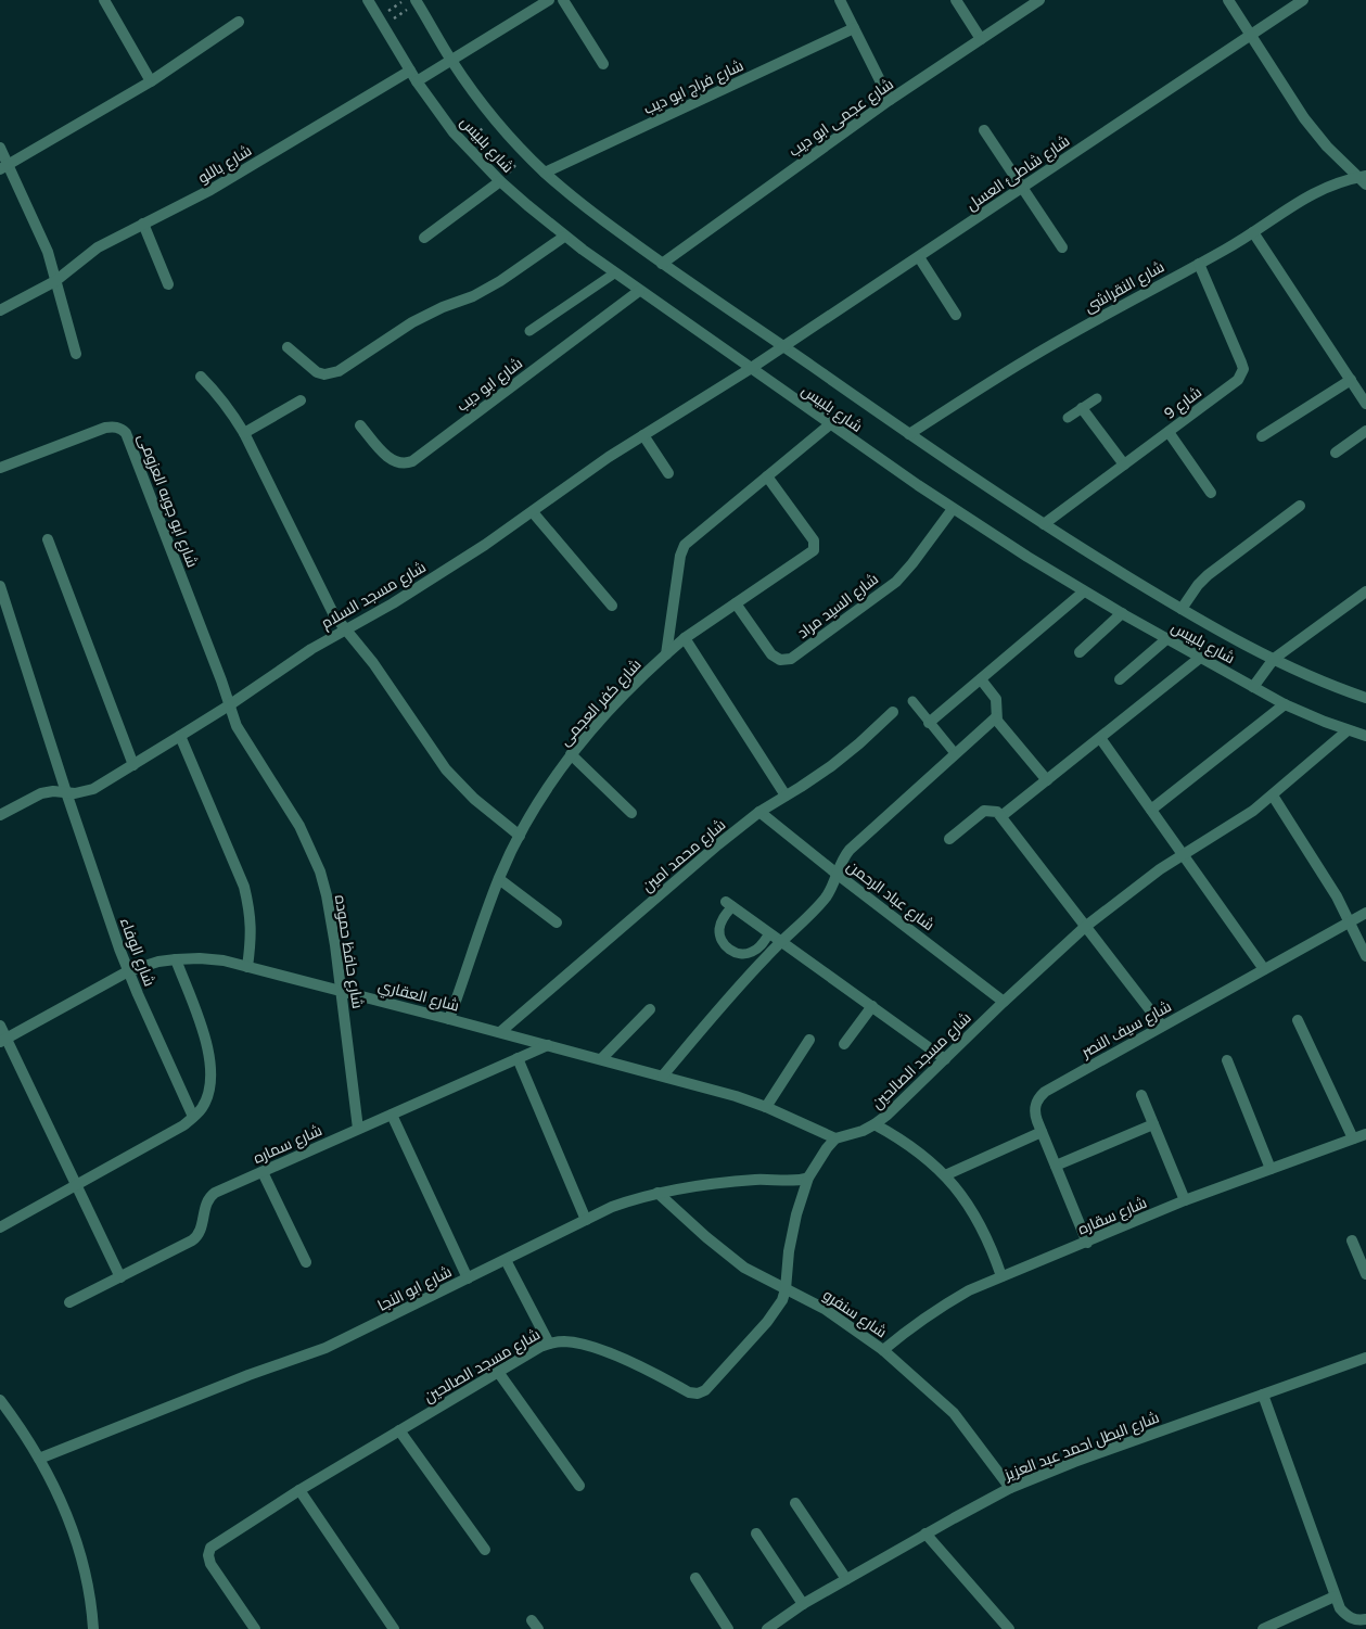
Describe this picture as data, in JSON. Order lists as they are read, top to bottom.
{
  "streets": {
    "street": [
      "شارع فراج ابو ديب",
      "شارع عجمى ابو ديب",
      "شارع بلبيس",
      "شارع باللو",
      "شارع شاطئ العسل",
      "شارع النقراشى",
      "شارع ابو ديب",
      "شارع 9",
      "شارع ابو جوبه العزومى",
      "شارع مسجد السلام",
      "شارع السيد مراد",
      "شارع كفر العجمى",
      "شارع محمد امين",
      "شارع عباد الرحمن",
      "شارع الوفاء",
      "شارع حافظ حموده",
      "شارع العقاري",
      "شارع سيف النصر",
      "شارع مسجد الصالحين",
      "شارع سماره",
      "شارع سقاره",
      "شارع ابو النجا",
      "شارع سنفرو",
      "شارع البطل احمد عبد العزيز"
    ]
  },
  "crossings": [
    ["شارع فراج ابو ديب", "شارع بلبيس"],
    ["شارع عجمى ابو ديب", "شارع بلبيس"],
    ["شارع بلبيس", "شارع باللو"],
    ["شارع بلبيس", "شارع شاطئ العسل"],
    ["شارع بلبيس", "شارع النقراشى"],
    ["شارع بلبيس", "شارع ابو ديب"],
    ["شارع بلبيس", "شارع 9"],
    ["شارع بلبيس", "شارع مسجد السلام"],
    ["شارع بلبيس", "شارع السيد مراد"],
    ["شارع بلبيس", "شارع مسجد الصالحين"],
    ["شارع شاطئ العسل", "شارع مسجد السلام"],
    ["شارع النقراشى", "شارع 9"],
    ["شارع ابو جوبه العزومى", "شارع مسجد السلام"],
    ["شارع ابو جوبه العزومى", "شارع حافظ حموده"],
    ["شارع مسجد السلام", "شارع الوفاء"],
    ["شارع مسجد السلام", "شارع حافظ حموده"],
    ["شارع السيد مراد", "شارع كفر العجمى"],
    ["شارع كفر العجمى", "شارع العقاري"],
    ["شارع محمد امين", "شارع عباد الرحمن"],
    ["شارع محمد امين", "شارع العقاري"],
    ["شارع عباد الرحمن", "شارع مسجد الصالحين"],
    ["شارع الوفاء", "شارع العقاري"],
    ["شارع حافظ حموده", "شارع العقاري"],
    ["شارع حافظ حموده", "شارع سماره"],
    ["شارع العقاري", "شارع مسجد الصالحين"],
    ["شارع العقاري", "شارع سماره"],
    ["شارع سيف النصر", "شارع سقاره"],
    ["شارع مسجد الصالحين", "شارع ابو النجا"],
    ["شارع مسجد الصالحين", "شارع سنفرو"],
    ["شارع سقاره", "شارع سنفرو"],
    ["شارع ابو النجا", "شارع سنفرو"],
    ["شارع سنفرو", "شارع البطل احمد عبد العزيز"]
  ]
}
